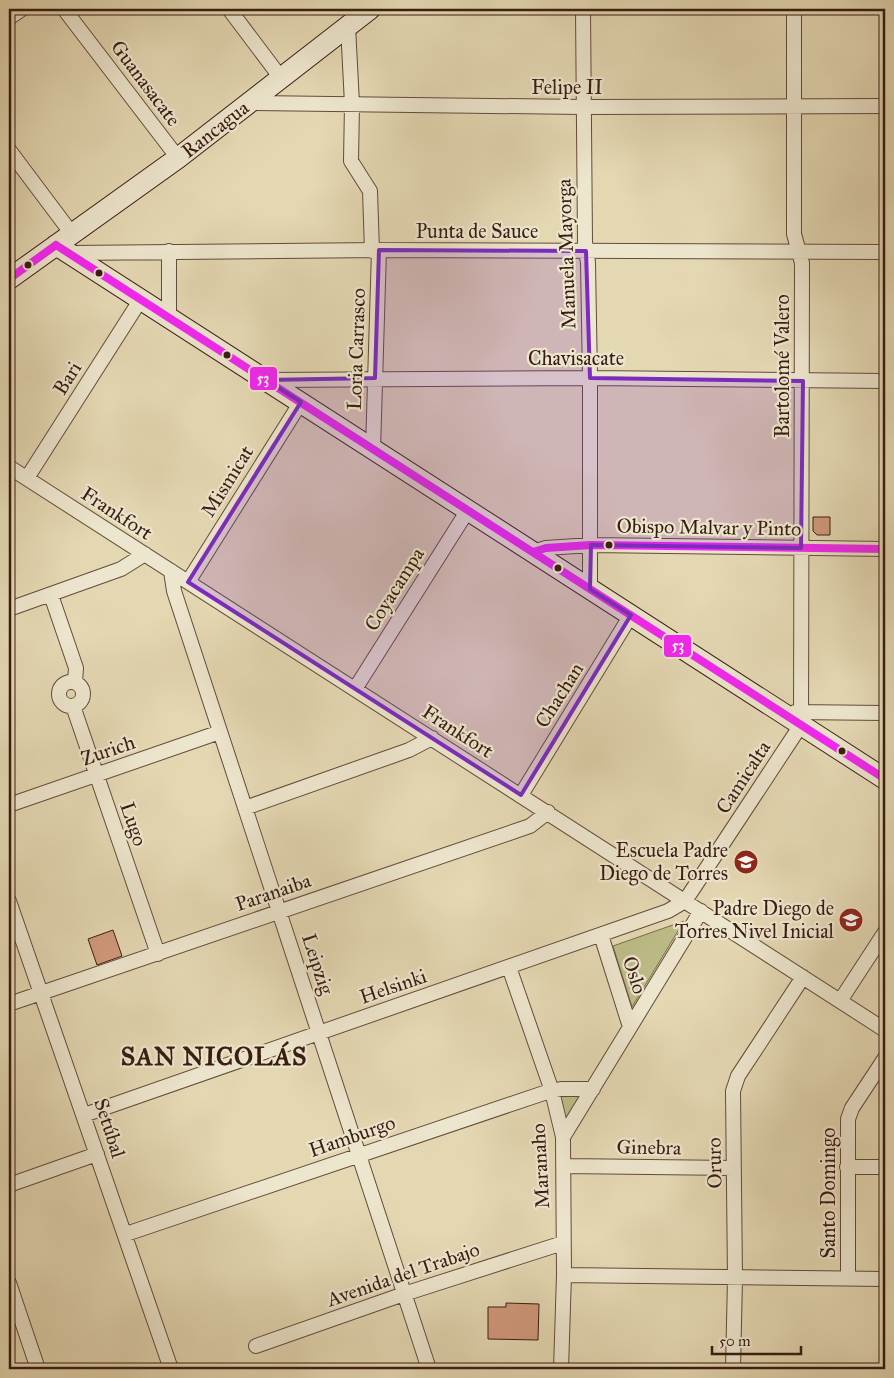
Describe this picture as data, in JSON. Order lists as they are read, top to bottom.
{
  "streets": {
    "main road": ["Rancagua"],
    "street": [
      "Guanasacate",
      "Felipe II",
      "Punta de Sauce",
      "Manuela Mayorga",
      "Loria Carrasco",
      "Chavisacate",
      "Bartolomé Valero",
      "Bari",
      "Mismicat",
      "Frankfort",
      "Obispo Malvar y Pinto",
      "Coyacampa",
      "Chachan",
      "Zurich",
      "Camicalta",
      "Lugo",
      "Paranaiba",
      "Leipzig",
      "Oslo",
      "Helsinki",
      "Setúbal",
      "Hamburgo",
      "Ginebra",
      "Oruro",
      "Maranaho",
      "Santo Domingo",
      "Avenida del Trabajo"
    ]
  },
  "crossings": [
    ["Guanasacate", "Rancagua"],
    ["Felipe II", "Rancagua"],
    ["Felipe II", "Manuela Mayorga"],
    ["Felipe II", "Loria Carrasco"],
    ["Felipe II", "Bartolomé Valero"],
    ["Rancagua", "Punta de Sauce"],
    ["Rancagua", "Loria Carrasco"],
    ["Punta de Sauce", "Manuela Mayorga"],
    ["Punta de Sauce", "Loria Carrasco"],
    ["Punta de Sauce", "Bartolomé Valero"],
    ["Manuela Mayorga", "Chavisacate"],
    ["Manuela Mayorga", "Obispo Malvar y Pinto"],
    ["Loria Carrasco", "Chavisacate"],
    ["Chavisacate", "Bartolomé Valero"],
    ["Bartolomé Valero", "Obispo Malvar y Pinto"],
    ["Bartolomé Valero", "Camicalta"],
    ["Bari", "Frankfort"],
    ["Mismicat", "Frankfort"],
    ["Frankfort", "Coyacampa"],
    ["Frankfort", "Chachan"],
    ["Frankfort", "Camicalta"],
    ["Frankfort", "Paranaiba"],
    ["Frankfort", "Leipzig"],
    ["Frankfort", "Helsinki"],
    ["Frankfort", "Oruro"],
    ["Zurich", "Lugo"],
    ["Zurich", "Leipzig"],
    ["Camicalta", "Helsinki"],
    ["Lugo", "Paranaiba"],
    ["Paranaiba", "Leipzig"],
    ["Paranaiba", "Setúbal"],
    ["Leipzig", "Helsinki"],
    ["Leipzig", "Hamburgo"],
    ["Leipzig", "Avenida del Trabajo"],
    ["Oslo", "Helsinki"],
    ["Helsinki", "Setúbal"],
    ["Helsinki", "Maranaho"],
    ["Setúbal", "Hamburgo"],
    ["Hamburgo", "Maranaho"],
    ["Ginebra", "Oruro"],
    ["Ginebra", "Maranaho"],
    ["Maranaho", "Avenida del Trabajo"]
  ],
  "districts": ["SAN NICOLÁS"],
  "places": {
    "school or university": ["Escuela Padre Diego de Torres", "Padre Diego de Torres Nivel Inicial"]
  },
  "lines": ["transit line 53"],
  "scale_bar": "50 m"
}
